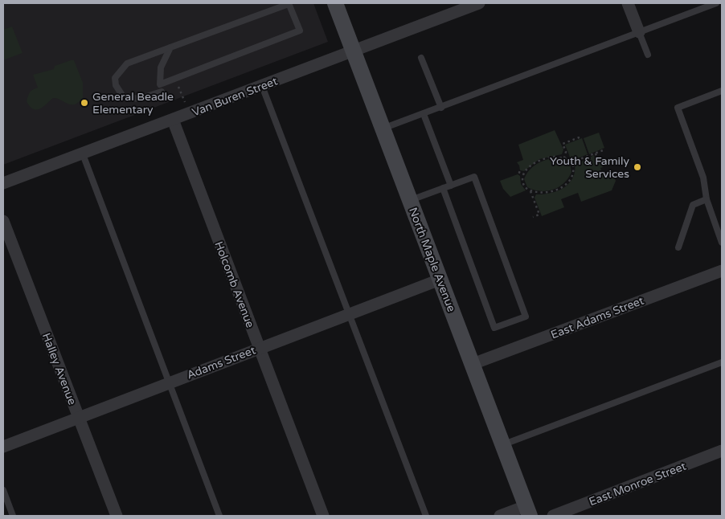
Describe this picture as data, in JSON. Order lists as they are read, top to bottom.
{
  "streets": {
    "street": [
      "Van Buren Street",
      "North Maple Avenue",
      "Holcomb Avenue",
      "East Adams Street",
      "Adams Street",
      "Halley Avenue",
      "East Monroe Street"
    ]
  },
  "crossings": [
    ["Van Buren Street", "North Maple Avenue"],
    ["Van Buren Street", "Holcomb Avenue"],
    ["North Maple Avenue", "East Adams Street"],
    ["North Maple Avenue", "Adams Street"],
    ["Holcomb Avenue", "Adams Street"],
    ["Adams Street", "Halley Avenue"]
  ],
  "places": ["General Beadle Elementary", "Youth & Family Services"]
}
